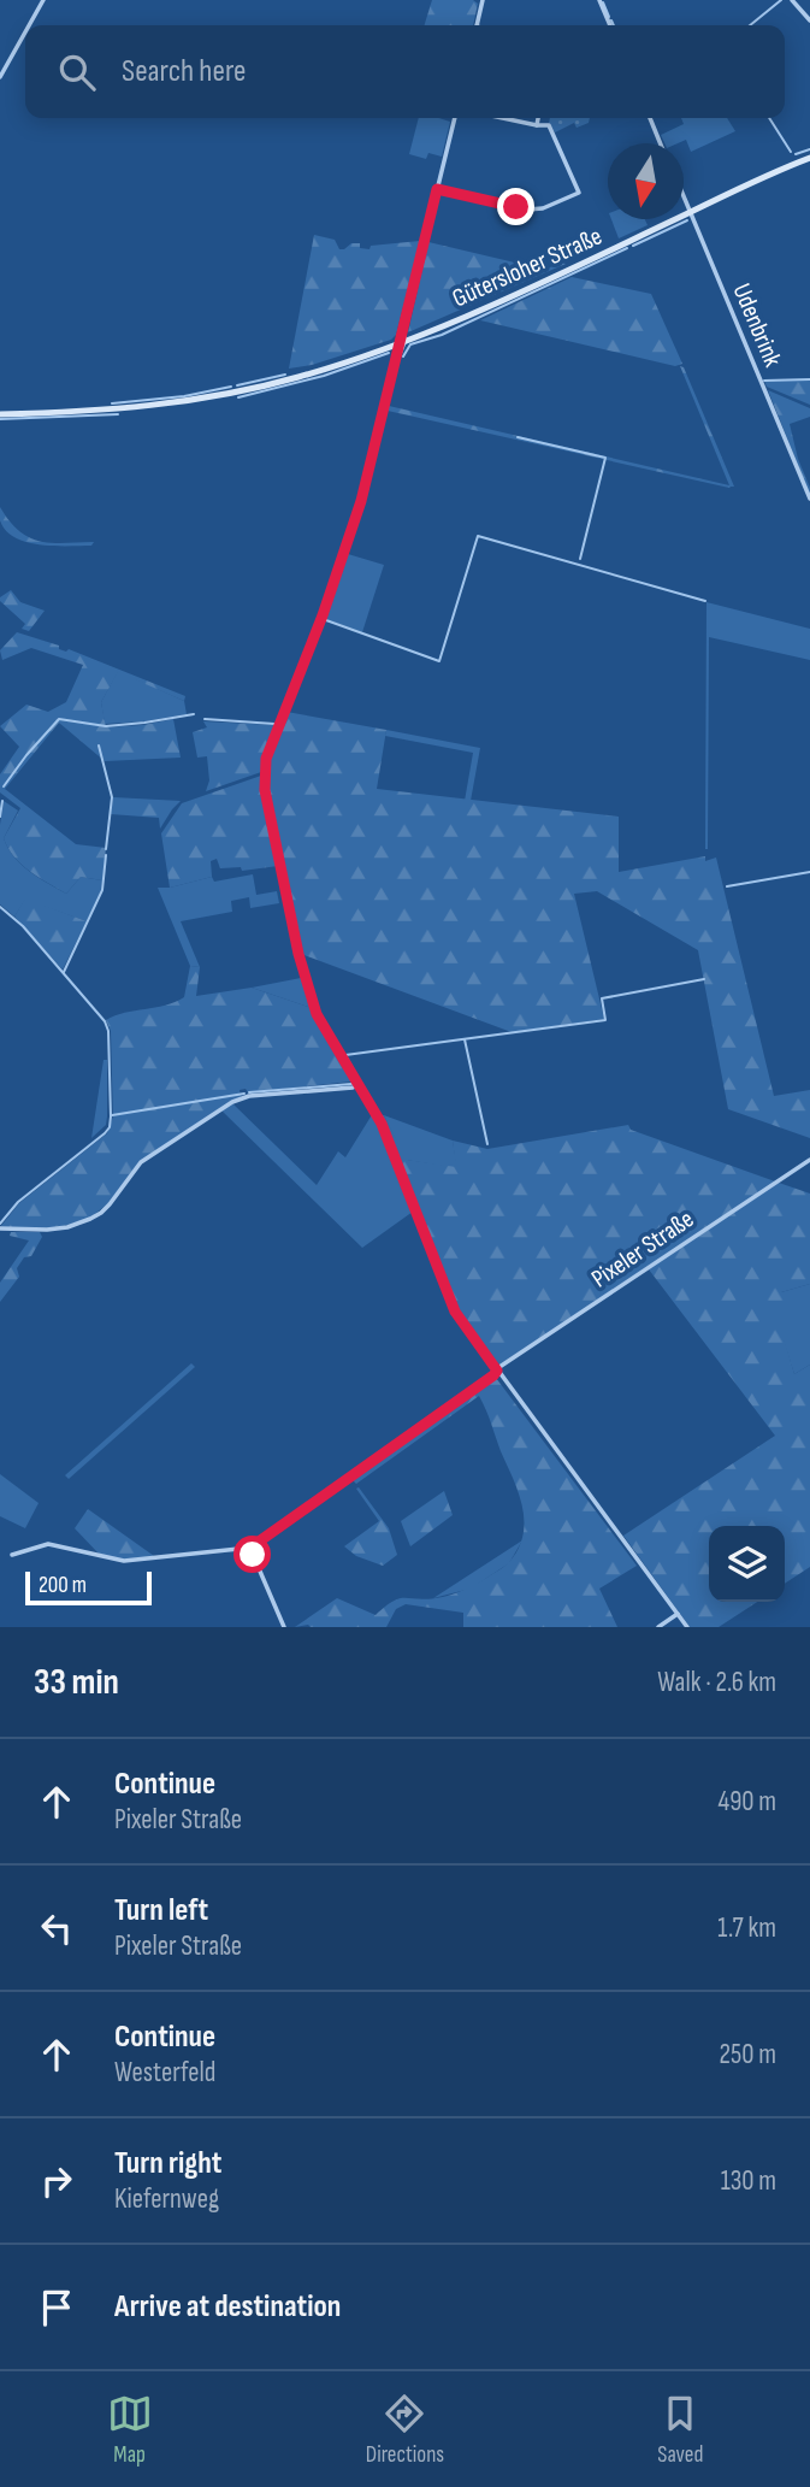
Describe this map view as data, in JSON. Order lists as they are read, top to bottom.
{
  "streets": {
    "main road": ["Gütersloher Straße"],
    "street": ["Udenbrink", "Pixeler Straße"]
  },
  "crossings": [
    ["Gütersloher Straße", "Udenbrink"]
  ],
  "scale_bar": "200 m",
  "north": "bottom",
  "page": {
    "search": "Search here",
    "scale": "200 m",
    "heading": ["33 min", "Walk · 2.6 km"],
    "list": [
      ["Continue", "Pixeler Straße", "490 m"],
      ["Turn left", "Pixeler Straße", "1.7 km"],
      ["Continue", "Westerfeld", "250 m"],
      ["Turn right", "Kiefernweg", "130 m"],
      "Arrive at destination"
    ],
    "nav": ["Map", "Directions", "Saved"]
  }
}
